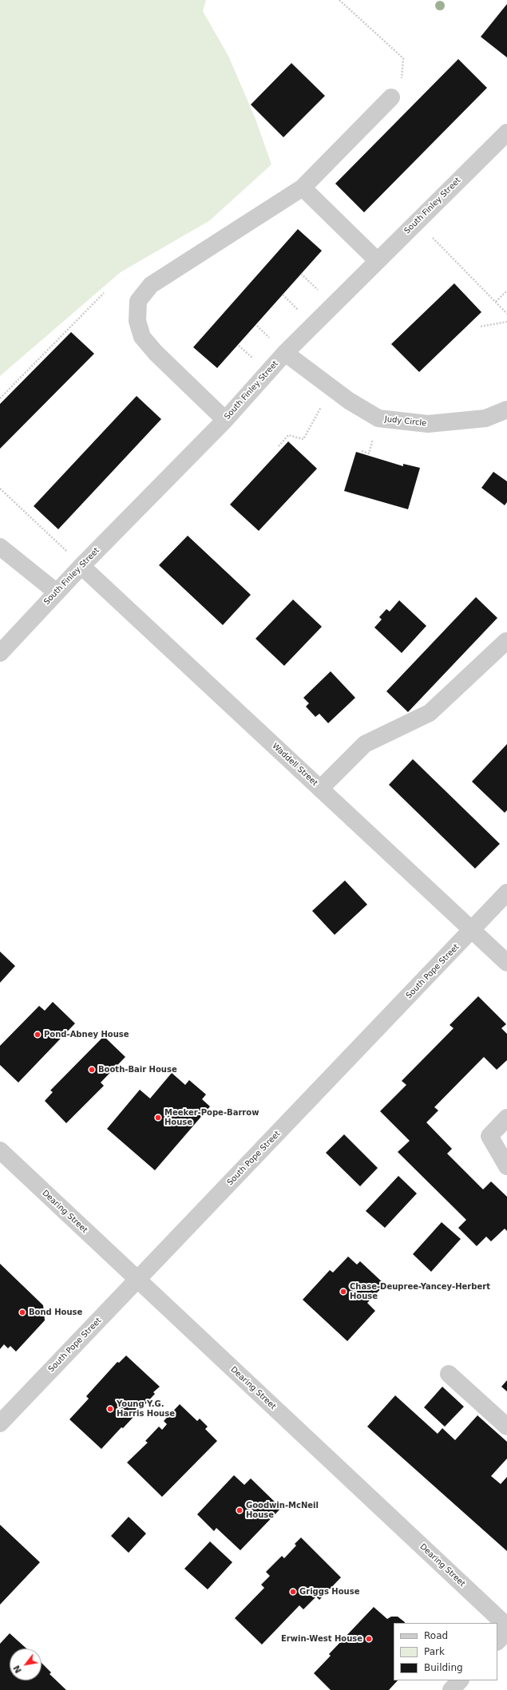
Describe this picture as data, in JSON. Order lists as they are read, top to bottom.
{
  "streets": {
    "street": [
      "South Finley Street",
      "Judy Circle",
      "Waddell Street",
      "South Pope Street",
      "Dearing Street"
    ]
  },
  "crossings": [
    ["South Finley Street", "Judy Circle"],
    ["South Finley Street", "Waddell Street"],
    ["Waddell Street", "South Pope Street"],
    ["South Pope Street", "Dearing Street"]
  ],
  "places": [
    "Pond-Abney House",
    "Booth-Bair House",
    "Meeker-Pope-Barrow House",
    "Chase-Deupree-Yancey-Herbert House",
    "Bond House",
    "Young Y.G. Harris House",
    "Goodwin-McNeil House",
    "Griggs House",
    "Erwin-West House"
  ],
  "legend": ["Road", "Park", "Building"],
  "north": "bottom left"
}
